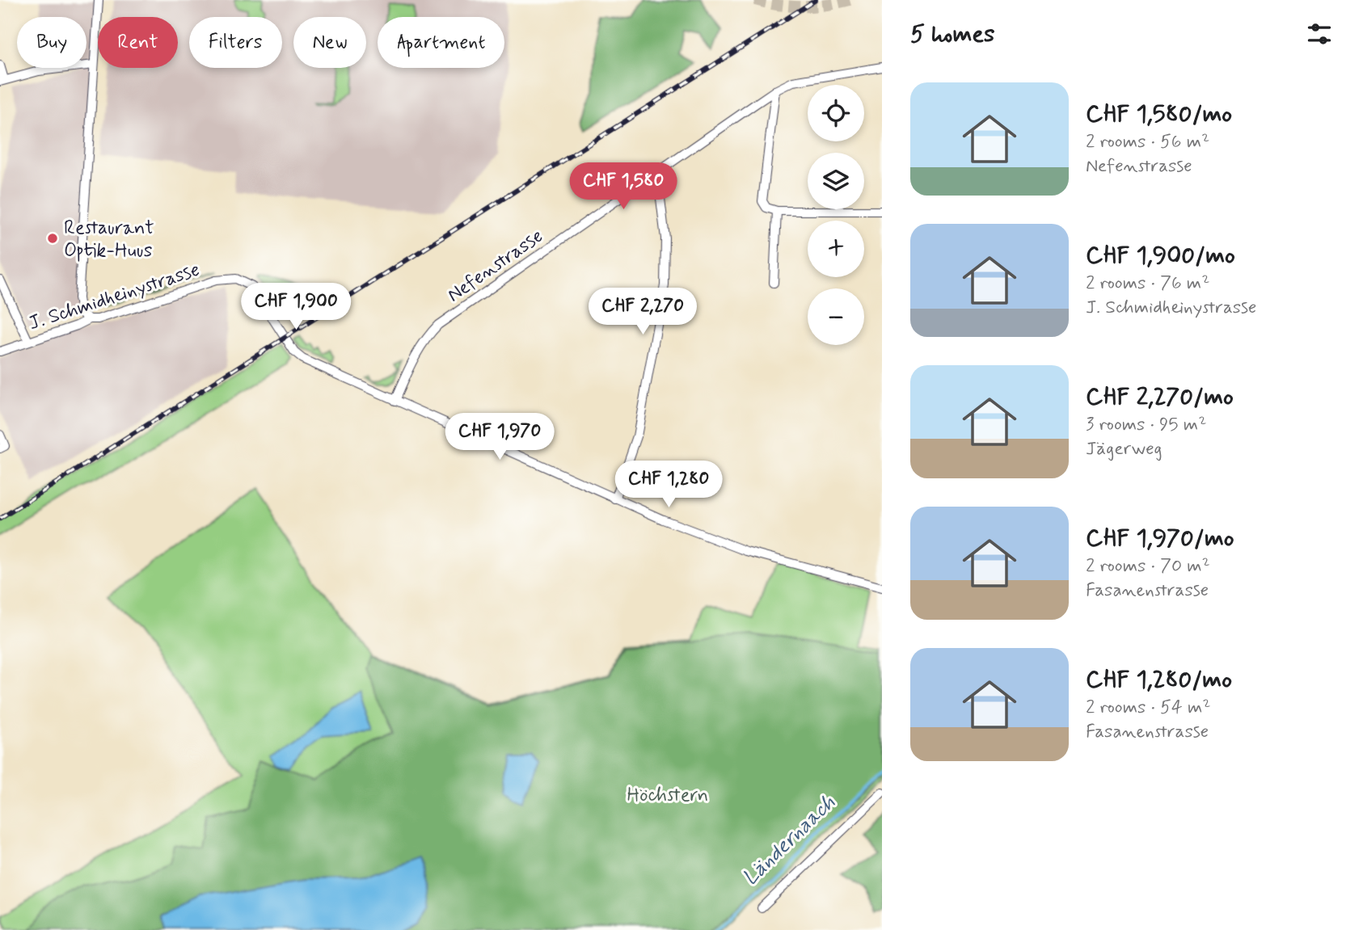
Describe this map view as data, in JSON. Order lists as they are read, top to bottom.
{
  "streets": {
    "street": ["Nefenstrasse", "J. Schmidheinystrasse"]
  },
  "crossings": [
    ["Nefenstrasse", "J. Schmidheinystrasse"]
  ],
  "water": ["Ländernaach"],
  "parks": ["Höchstern"],
  "places": ["Restaurant Optik-Huus"],
  "page": {
    "heading": "5 homes",
    "chip": [
      "Buy",
      "Rent",
      "Filters",
      "New",
      "Apartment"
    ],
    "list": [
      {
        "name": "CHF 1,580/mo",
        "note": "2 rooms · 56 m² · Nefenstrasse"
      },
      {
        "name": "CHF 1,900/mo",
        "note": "2 rooms · 76 m² · J. Schmidheinystrasse"
      },
      {
        "name": "CHF 2,270/mo",
        "note": "3 rooms · 95 m² · Jägerweg"
      },
      {
        "name": "CHF 1,970/mo",
        "note": "2 rooms · 70 m² · Fasanenstrasse"
      },
      {
        "name": "CHF 1,280/mo",
        "note": "2 rooms · 54 m² · Fasanenstrasse"
      }
    ],
    "map_buttons": ["+", "−"],
    "price": [
      "CHF 1,580",
      "CHF 1,900",
      "CHF 2,270",
      "CHF 1,970",
      "CHF 1,280"
    ]
  }
}
